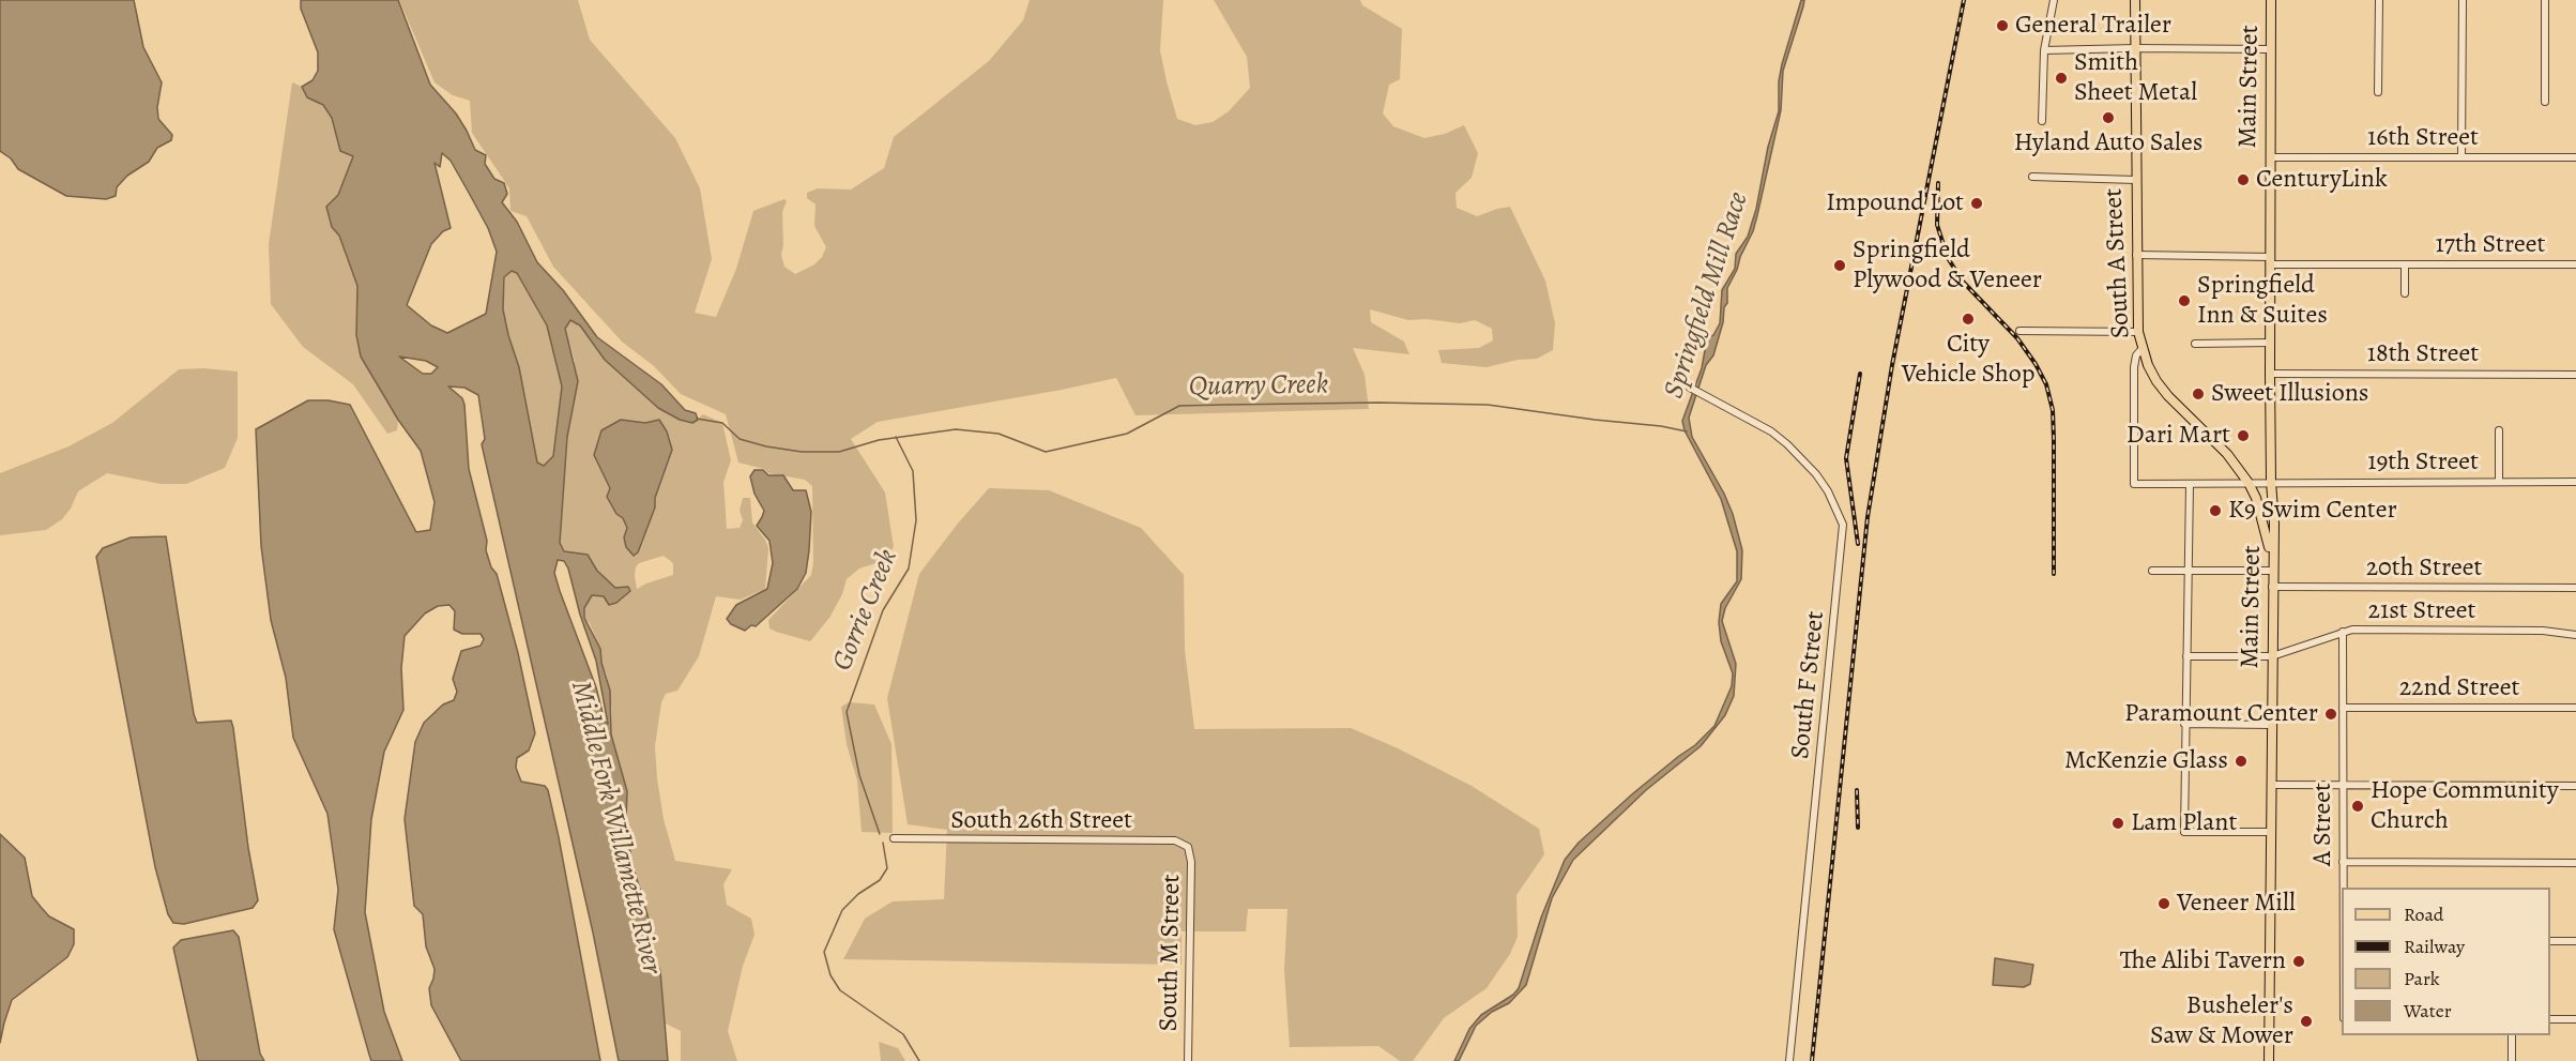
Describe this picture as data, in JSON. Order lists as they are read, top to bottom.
{
  "streets": {
    "main road": ["Main Street", "South A Street"],
    "street": [
      "16th Street",
      "17th Street",
      "18th Street",
      "19th Street",
      "20th Street",
      "21st Street",
      "South F Street",
      "22nd Street",
      "South 26th Street",
      "A Street",
      "South M Street"
    ]
  },
  "crossings": [
    ["Main Street", "16th Street"],
    ["Main Street", "17th Street"],
    ["Main Street", "South A Street"],
    ["Main Street", "18th Street"],
    ["Main Street", "19th Street"],
    ["Main Street", "20th Street"],
    ["Main Street", "21st Street"],
    ["17th Street", "South A Street"],
    ["South A Street", "19th Street"],
    ["21st Street", "A Street"],
    ["22nd Street", "A Street"],
    ["South 26th Street", "South M Street"]
  ],
  "water": [
    "Springfield Mill Race",
    "Quarry Creek",
    "Gorrie Creek",
    "Middle Fork Willamette River"
  ],
  "places": [
    "General Trailer",
    "Smith Sheet Metal",
    "Hyland Auto Sales",
    "CenturyLink",
    "Impound Lot",
    "Springfield Plywood & Veneer",
    "Springfield Inn & Suites",
    "City Vehicle Shop",
    "Sweet Illusions",
    "Dari Mart",
    "K9 Swim Center",
    "Paramount Center",
    "McKenzie Glass",
    "Hope Community Church",
    "Lam Plant",
    "Veneer Mill",
    "The Alibi Tavern",
    "Busheler's Saw & Mower"
  ],
  "legend": [
    "Road",
    "Railway",
    "Park",
    "Water"
  ]
}
